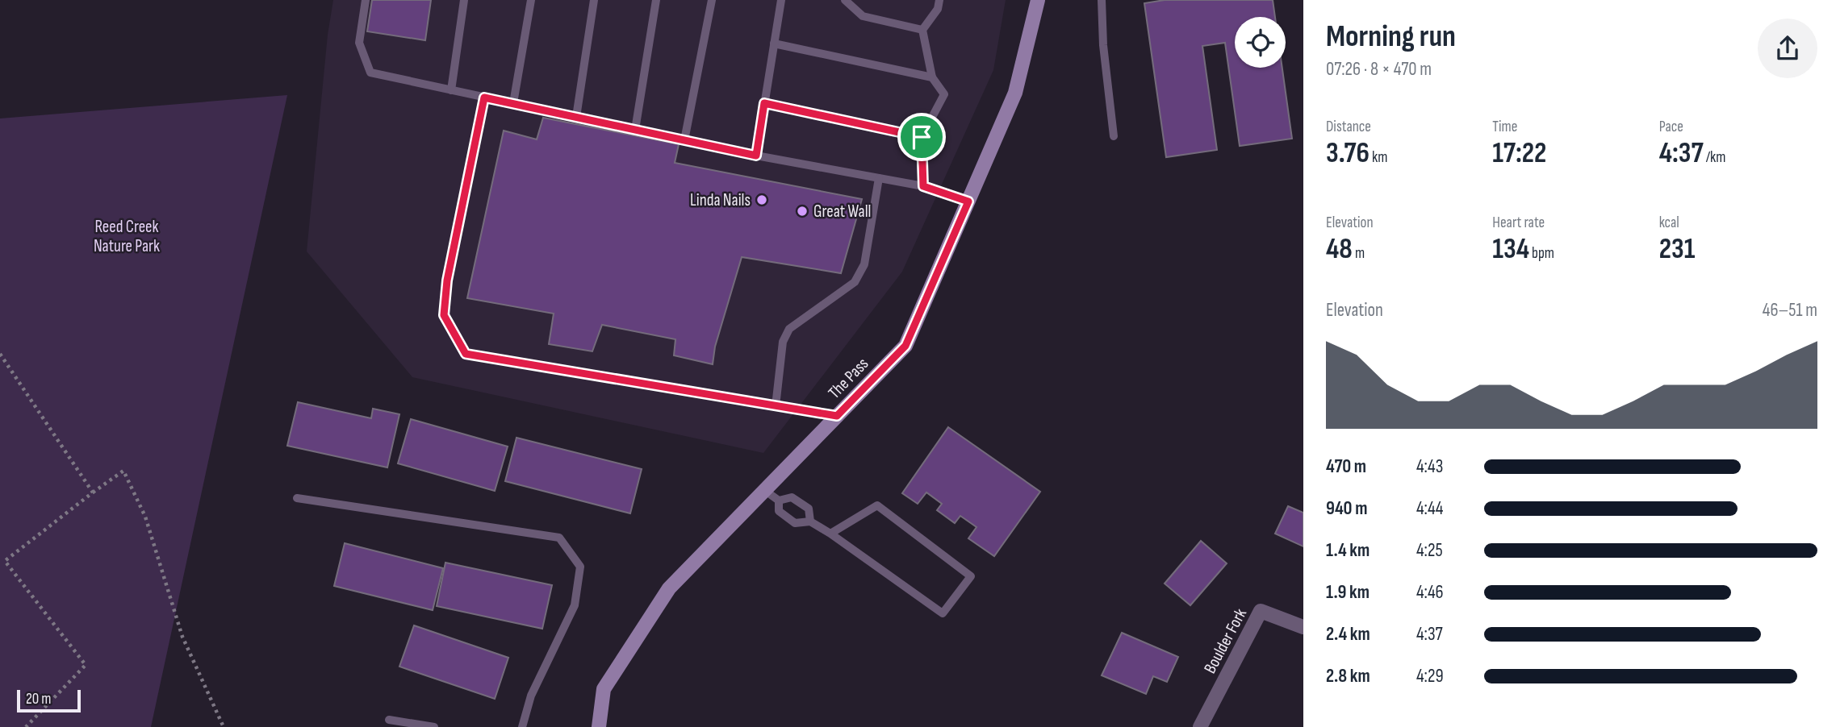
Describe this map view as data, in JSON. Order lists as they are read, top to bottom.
{
  "streets": {
    "street": ["The Pass", "Boulder Fork"]
  },
  "parks": ["Reed Creek Nature Park"],
  "places": ["Linda Nails", "Great Wall"],
  "scale_bar": "20 m",
  "page": {
    "heading": ["Morning run", "07:26 · 8 × 470 m"],
    "stats": [
      ["Distance", "3.76 km"],
      ["Time", "17:22"],
      ["Pace", "4:37 /km"],
      ["Elevation", "48 m"],
      ["Heart rate", "134 bpm"],
      ["kcal", "231"]
    ],
    "chart": ["Elevation", "46–51 m"],
    "list": [
      {
        "name": "470 m",
        "note": "4:43"
      },
      {
        "name": "940 m",
        "note": "4:44"
      },
      {
        "name": "1.4 km",
        "note": "4:25"
      },
      {
        "name": "1.9 km",
        "note": "4:46"
      },
      {
        "name": "2.4 km",
        "note": "4:37"
      },
      {
        "name": "2.8 km",
        "note": "4:29"
      }
    ],
    "scale": "20 m"
  }
}
